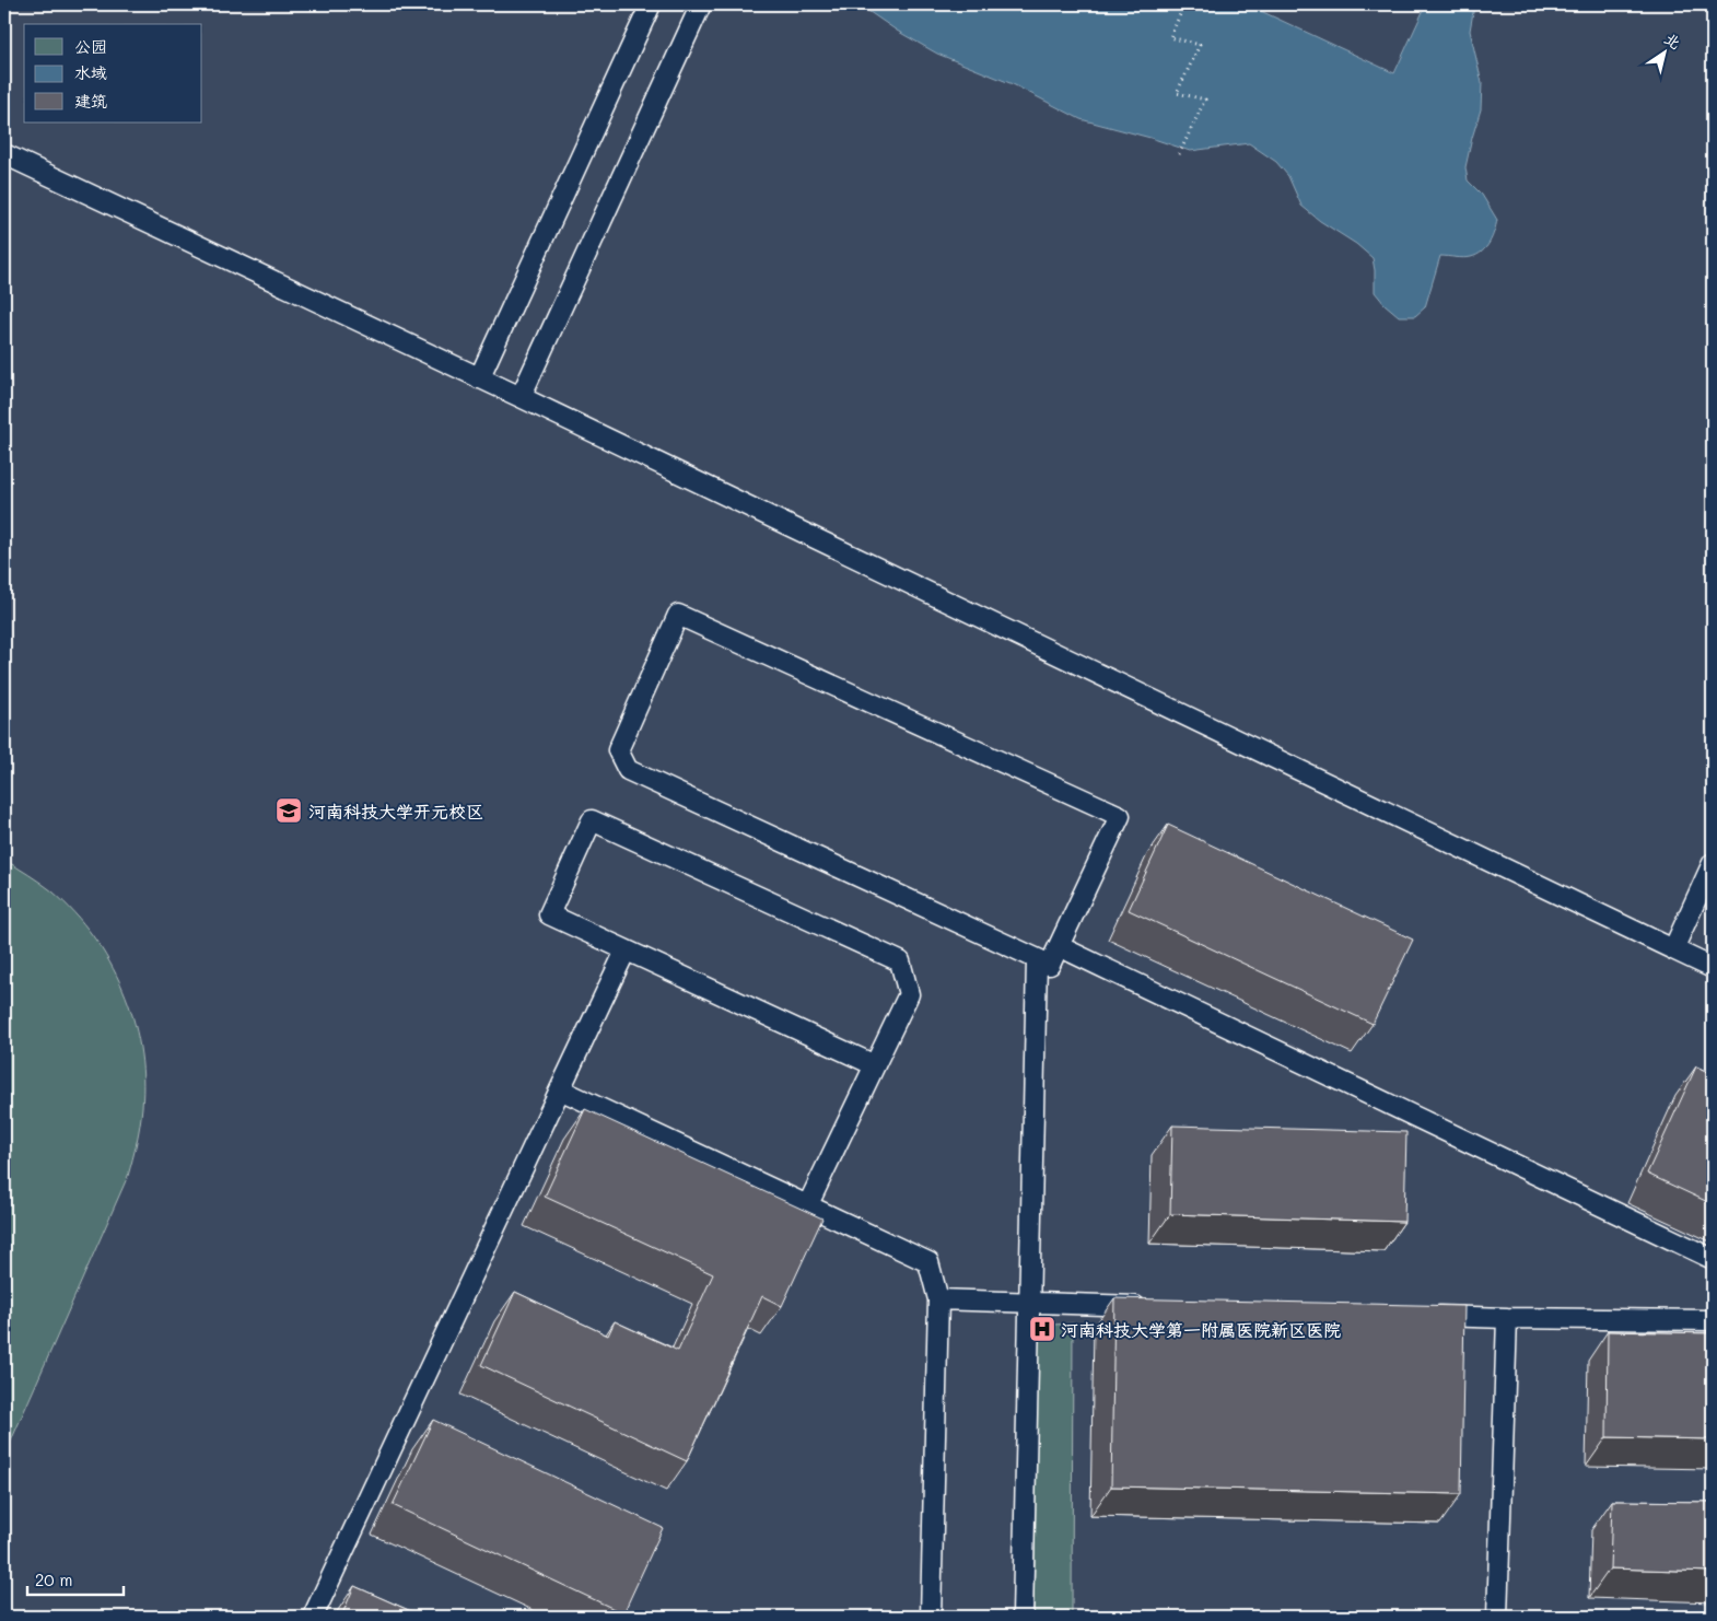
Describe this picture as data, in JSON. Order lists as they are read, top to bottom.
{
  "places": {
    "school or university": ["河南科技大学开元校区"],
    "hospital": ["河南科技大学第一附属医院新区医院"]
  },
  "legend": ["公园", "水域", "建筑"],
  "scale_bar": "20 m",
  "north": "top right"
}
